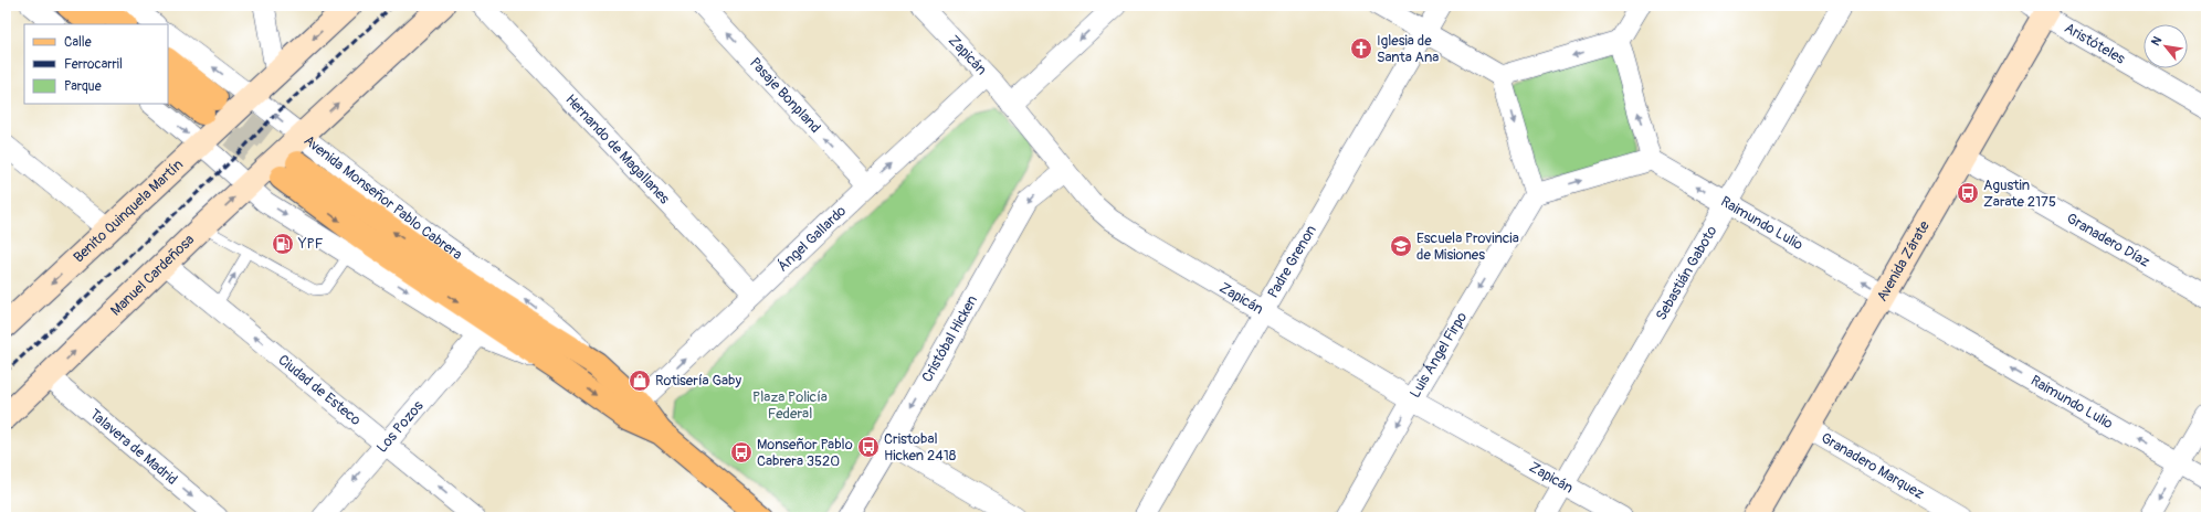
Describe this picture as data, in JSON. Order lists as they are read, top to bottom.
{
  "streets": {
    "main road": [
      "Avenida Monseñor Pablo Cabrera",
      "Benito Quinquela Martín",
      "Avenida Zárate",
      "Manuel Cardeñosa"
    ],
    "street": [
      "Aristóteles",
      "Zapicán",
      "Pasaje Bonpland",
      "Hernando de Magallanes",
      "Raimundo Lulio",
      "Ángel Gallardo",
      "Granadero Díaz",
      "Padre Grenon",
      "Sebastián Gaboto",
      "Cristóbal Hicken",
      "Luis Ángel Firpo",
      "Ciudad de Esteco",
      "Los Pozos",
      "Talavera de Madrid",
      "Granadero Marquez"
    ]
  },
  "crossings": [
    ["Aristóteles", "Avenida Zárate"],
    ["Zapicán", "Ángel Gallardo"],
    ["Zapicán", "Padre Grenon"],
    ["Zapicán", "Sebastián Gaboto"],
    ["Zapicán", "Cristóbal Hicken"],
    ["Zapicán", "Luis Ángel Firpo"],
    ["Pasaje Bonpland", "Ángel Gallardo"],
    ["Hernando de Magallanes", "Ángel Gallardo"],
    ["Avenida Monseñor Pablo Cabrera", "Benito Quinquela Martín"],
    ["Avenida Monseñor Pablo Cabrera", "Ángel Gallardo"],
    ["Avenida Monseñor Pablo Cabrera", "Manuel Cardeñosa"],
    ["Avenida Monseñor Pablo Cabrera", "Los Pozos"],
    ["Raimundo Lulio", "Avenida Zárate"],
    ["Raimundo Lulio", "Sebastián Gaboto"],
    ["Granadero Díaz", "Avenida Zárate"],
    ["Avenida Zárate", "Granadero Marquez"],
    ["Manuel Cardeñosa", "Ciudad de Esteco"],
    ["Manuel Cardeñosa", "Talavera de Madrid"],
    ["Ciudad de Esteco", "Los Pozos"]
  ],
  "one_way": [
    "Pasaje Bonpland",
    "Benito Quinquela Martín",
    "Raimundo Lulio",
    "Ángel Gallardo",
    "Manuel Cardeñosa",
    "Cristóbal Hicken",
    "Luis Ángel Firpo",
    "Ciudad de Esteco",
    "Los Pozos",
    "Talavera de Madrid"
  ],
  "parks": ["Plaza Policía Federal"],
  "places": {
    "church": ["Iglesia de Santa Ana"],
    "bus stop": ["Agustin Zarate 2175", "Cristobal Hicken 2418", "Monseñor Pablo Cabrera 3520"],
    "fuel station": ["YPF"],
    "school or university": ["Escuela Provincia de Misiones"],
    "shop": ["Rotisería Gaby"]
  },
  "legend": ["Calle", "Ferrocarril", "Parque"],
  "north": "top left"
}
